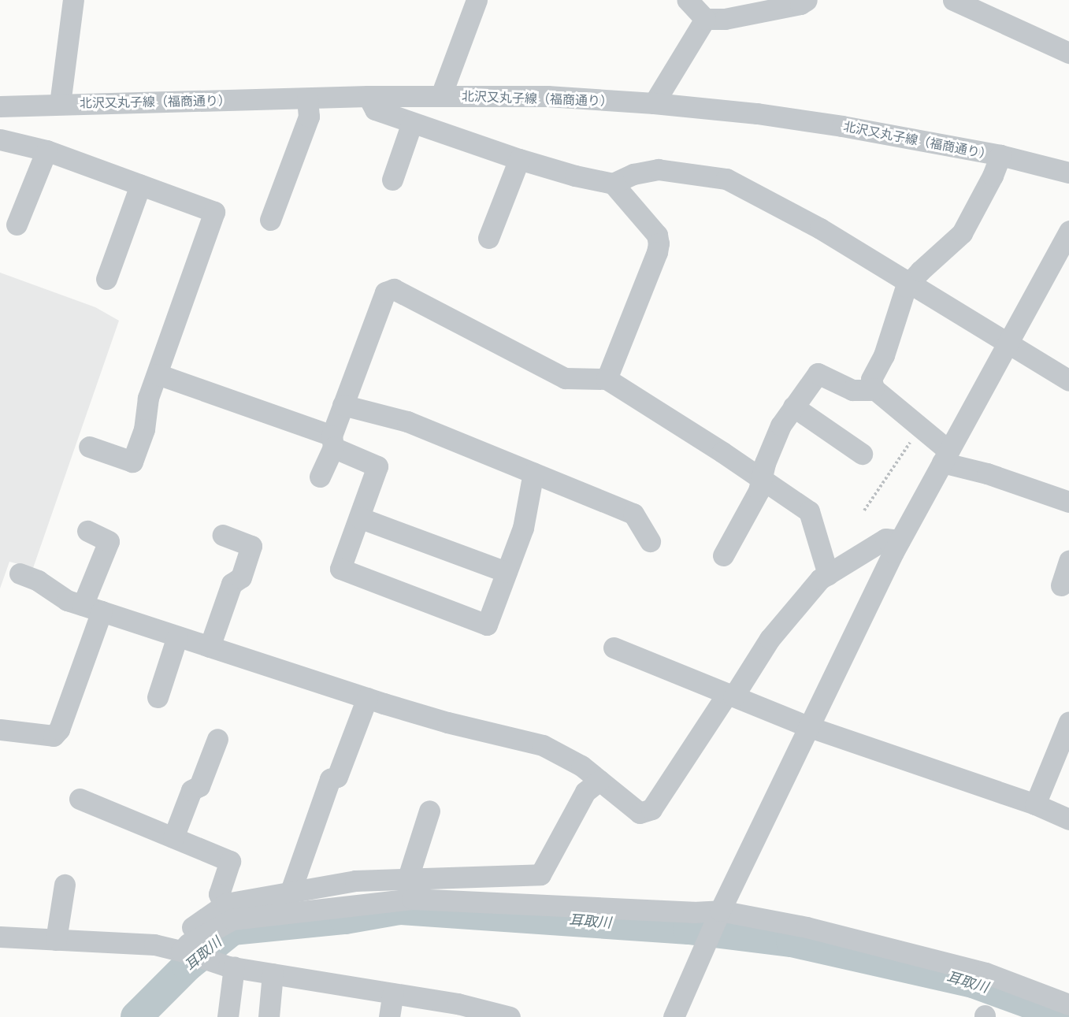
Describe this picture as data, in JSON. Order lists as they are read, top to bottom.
{
  "streets": {
    "street": ["北沢又丸子線（福商通り）"]
  },
  "water": ["耳取川"]
}
